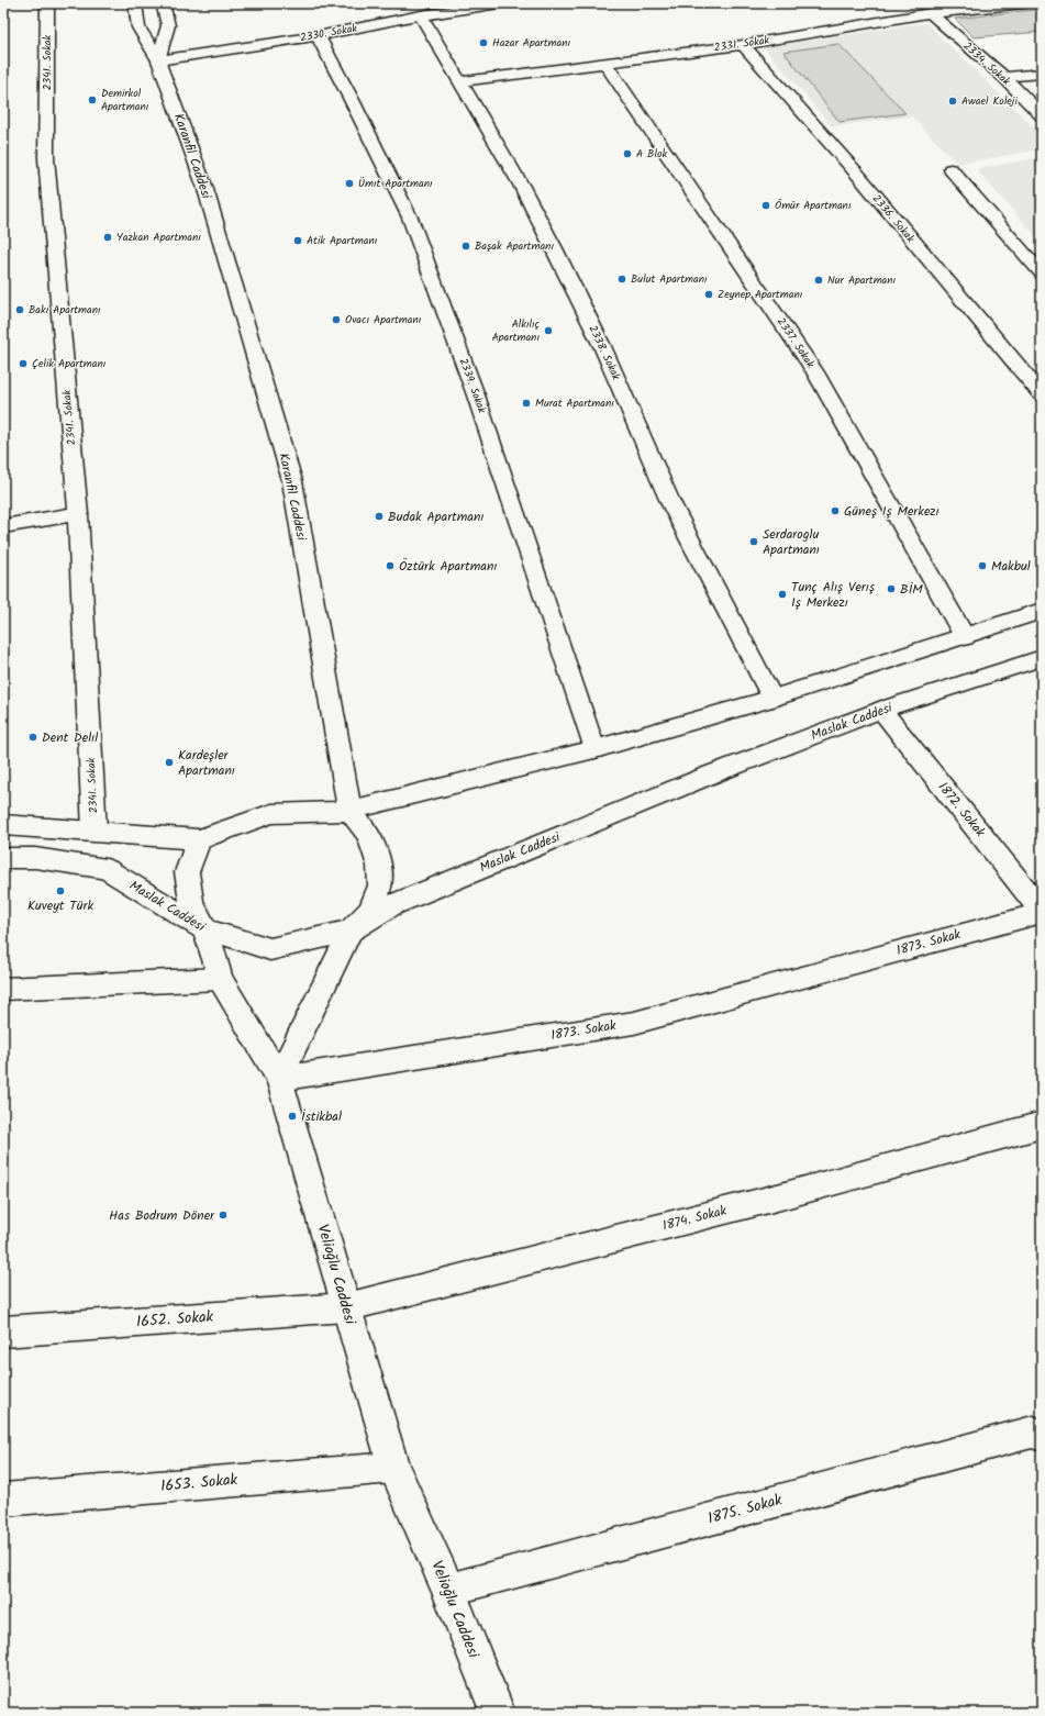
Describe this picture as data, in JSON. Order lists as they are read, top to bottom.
{
  "streets": {
    "street": [
      "2330. Sokak",
      "2331. Sokak",
      "2341. Sokak",
      "2334. Sokak",
      "Karanfil Caddesi",
      "2336. Sokak",
      "2337. Sokak",
      "2338. Sokak",
      "2339. Sokak",
      "Maslak Caddesi",
      "1872. Sokak",
      "1873. Sokak",
      "1874. Sokak",
      "Velioğlu Caddesi",
      "1652. Sokak",
      "1653. Sokak",
      "1875. Sokak"
    ]
  },
  "crossings": [
    ["2330. Sokak", "Karanfil Caddesi"],
    ["2330. Sokak", "2338. Sokak"],
    ["2330. Sokak", "2339. Sokak"],
    ["2331. Sokak", "2334. Sokak"],
    ["2331. Sokak", "2336. Sokak"],
    ["2331. Sokak", "2337. Sokak"],
    ["2331. Sokak", "2338. Sokak"],
    ["Karanfil Caddesi", "Maslak Caddesi"],
    ["Maslak Caddesi", "1872. Sokak"],
    ["Maslak Caddesi", "Velioğlu Caddesi"],
    ["1872. Sokak", "1873. Sokak"],
    ["1873. Sokak", "Velioğlu Caddesi"],
    ["1874. Sokak", "Velioğlu Caddesi"],
    ["1874. Sokak", "1652. Sokak"],
    ["Velioğlu Caddesi", "1652. Sokak"],
    ["Velioğlu Caddesi", "1653. Sokak"],
    ["Velioğlu Caddesi", "1875. Sokak"]
  ],
  "places": [
    "Hazar Apartmanı",
    "Demirkol Apartmanı",
    "Awael Koleji",
    "A Blok",
    "Ümıt Apartmanı",
    "Ömür Apartmanı",
    "Yazkan Apartmanı",
    "Atik Apartmanı",
    "Başak Apartmanı",
    "Bulut Apartmanı",
    "Nur Apartmanı",
    "Zeynep Apartmanı",
    "Bakı Apartmanı",
    "Ovacı Apartmanı",
    "Alkılıç Apartmanı",
    "Çelik Apartmanı",
    "Murat Apartmanı",
    "Güneş Iş Merkezı",
    "Budak Apartmanı",
    "Serdaroglu Apartmanı",
    "Öztürk Apartmanı",
    "Makbul",
    "BİM",
    "Tunç Alış Verış Iş Merkezı",
    "Dent Delıl",
    "Kardeşler Apartmanı",
    "Kuveyt Türk",
    "İstikbal",
    "Has Bodrum Döner"
  ]
}
